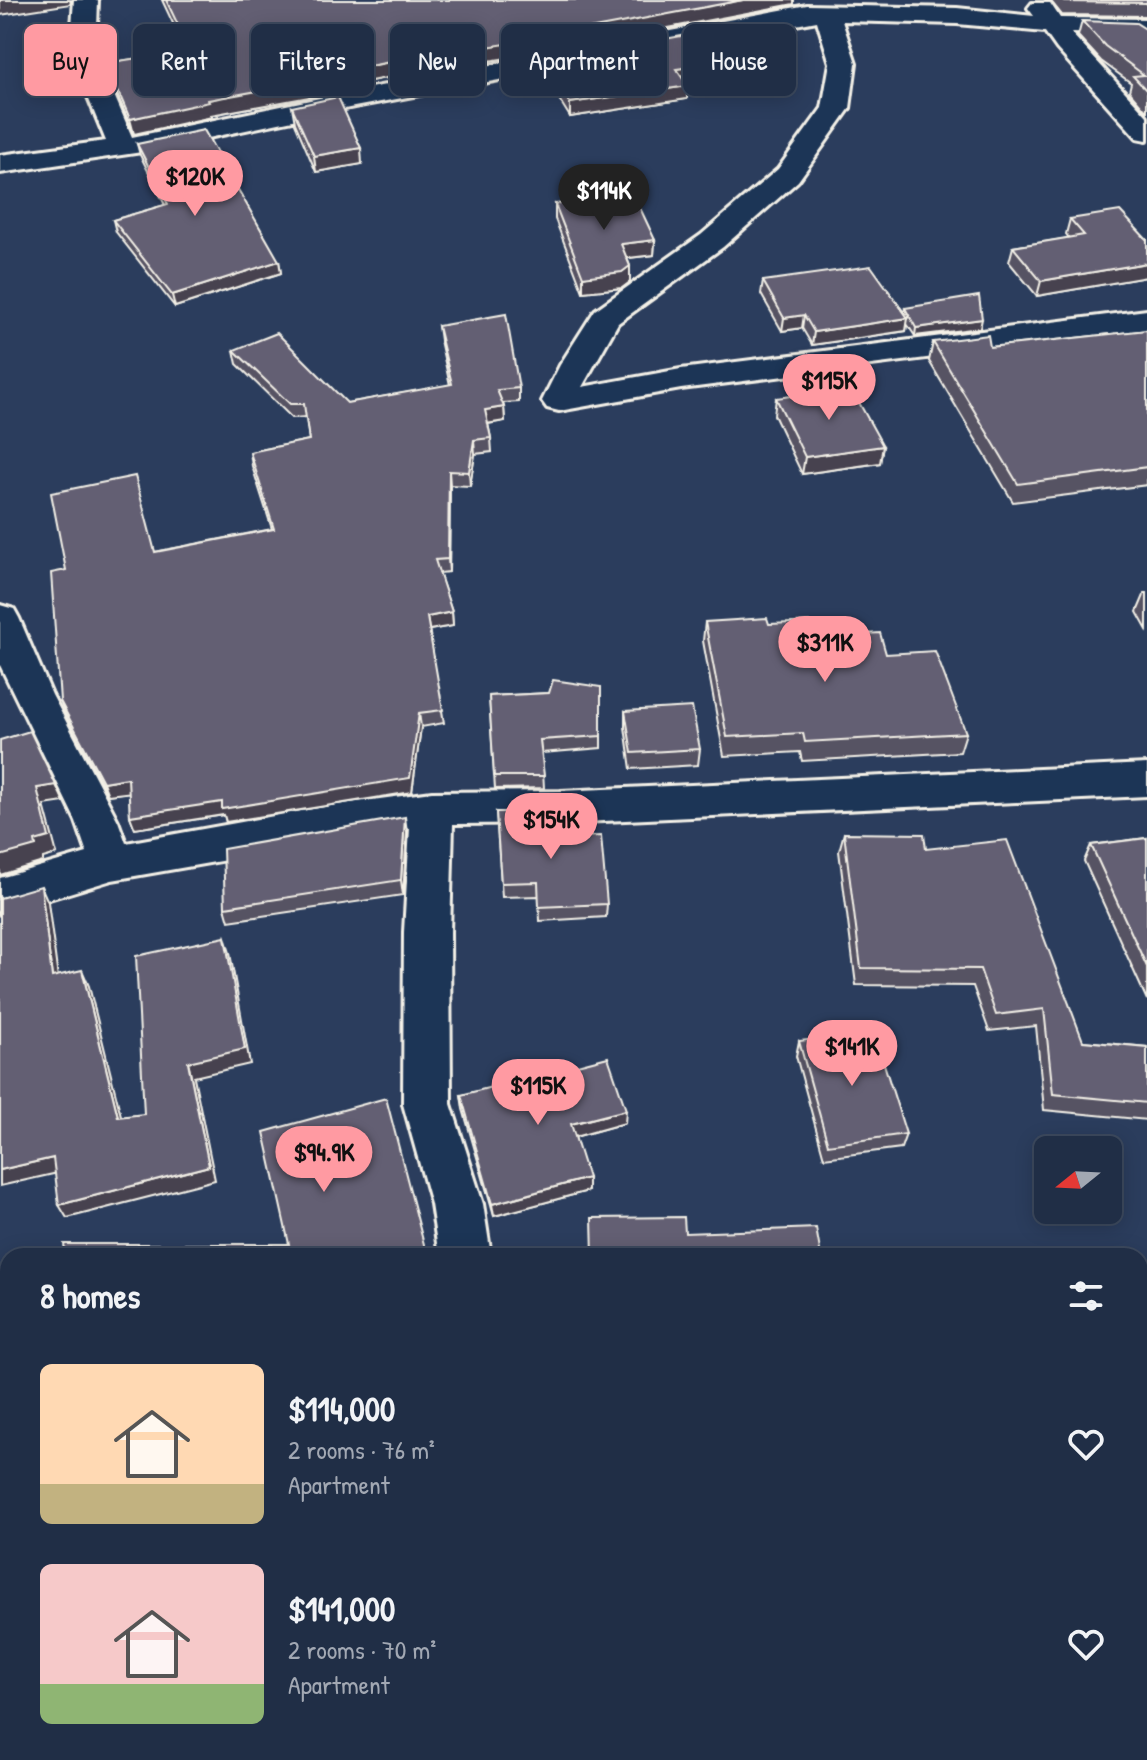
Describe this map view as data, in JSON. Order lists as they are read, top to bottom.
{
  "north": "left",
  "page": {
    "chip": [
      "Buy",
      "Rent",
      "Filters",
      "New",
      "Apartment",
      "House"
    ],
    "price": [
      "$120K",
      "$114K",
      "$115K",
      "$311K",
      "$154K",
      "$141K",
      "$115K",
      "$94.9K"
    ],
    "heading": "8 homes",
    "list": [
      {
        "name": "$114,000",
        "note": "2 rooms · 76 m² · Apartment"
      },
      {
        "name": "$141,000",
        "note": "2 rooms · 70 m² · Apartment"
      }
    ]
  }
}
